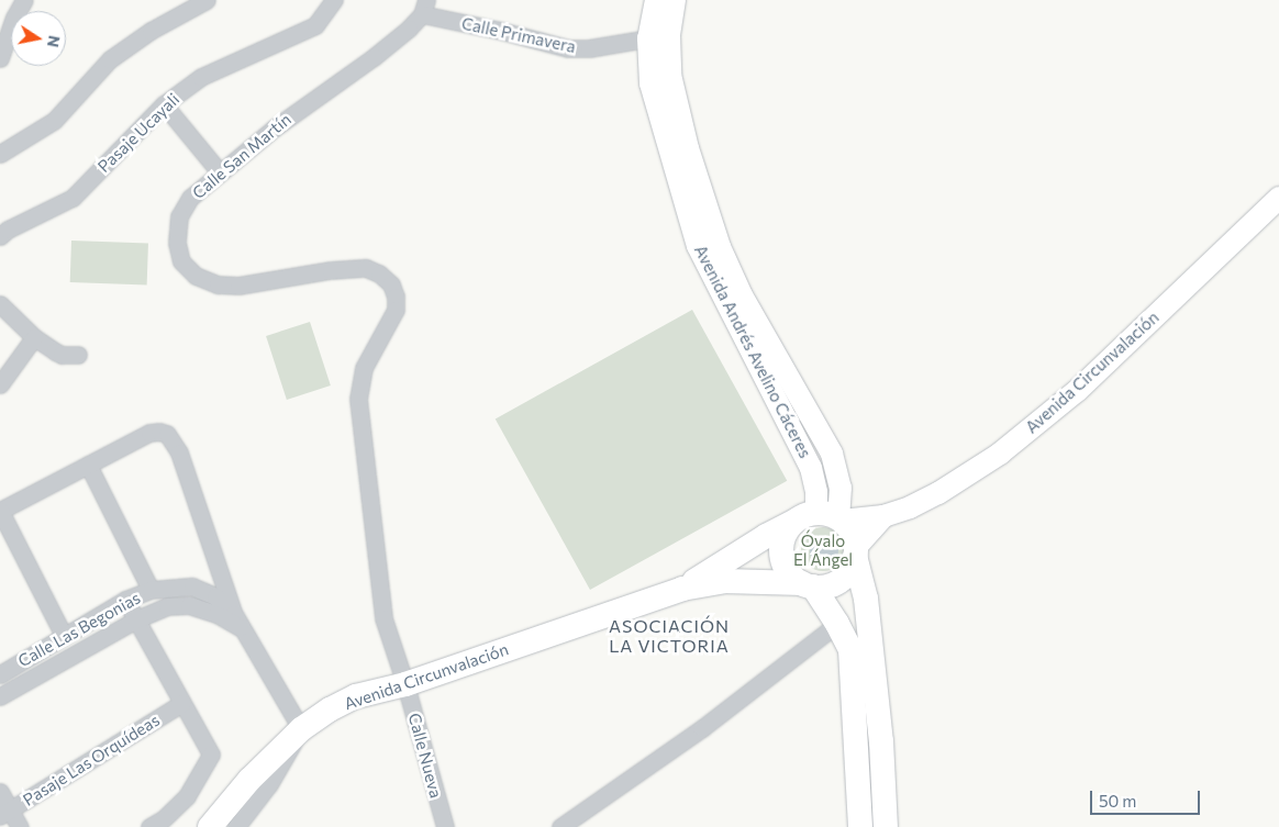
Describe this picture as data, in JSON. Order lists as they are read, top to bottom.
{
  "streets": {
    "highway": ["Avenida Circunvalación"],
    "main road": ["Avenida Andrés Avelino Cáceres"],
    "street": [
      "Calle Primavera",
      "Pasaje Ucayali",
      "Calle San Martín",
      "Calle Las Begonias",
      "Calle Nueva",
      "Pasaje Las Orquídeas"
    ]
  },
  "crossings": [
    ["Calle Primavera", "Calle San Martín"],
    ["Calle Primavera", "Avenida Andrés Avelino Cáceres"],
    ["Calle San Martín", "Avenida Circunvalación"],
    ["Calle San Martín", "Calle Nueva"],
    ["Avenida Andrés Avelino Cáceres", "Avenida Circunvalación"],
    ["Avenida Circunvalación", "Calle Las Begonias"],
    ["Avenida Circunvalación", "Calle Nueva"]
  ],
  "districts": ["ASOCIACIÓN LA VICTORIA"],
  "parks": ["Óvalo El Ángel"],
  "scale_bar": "50 m",
  "north": "right"
}
